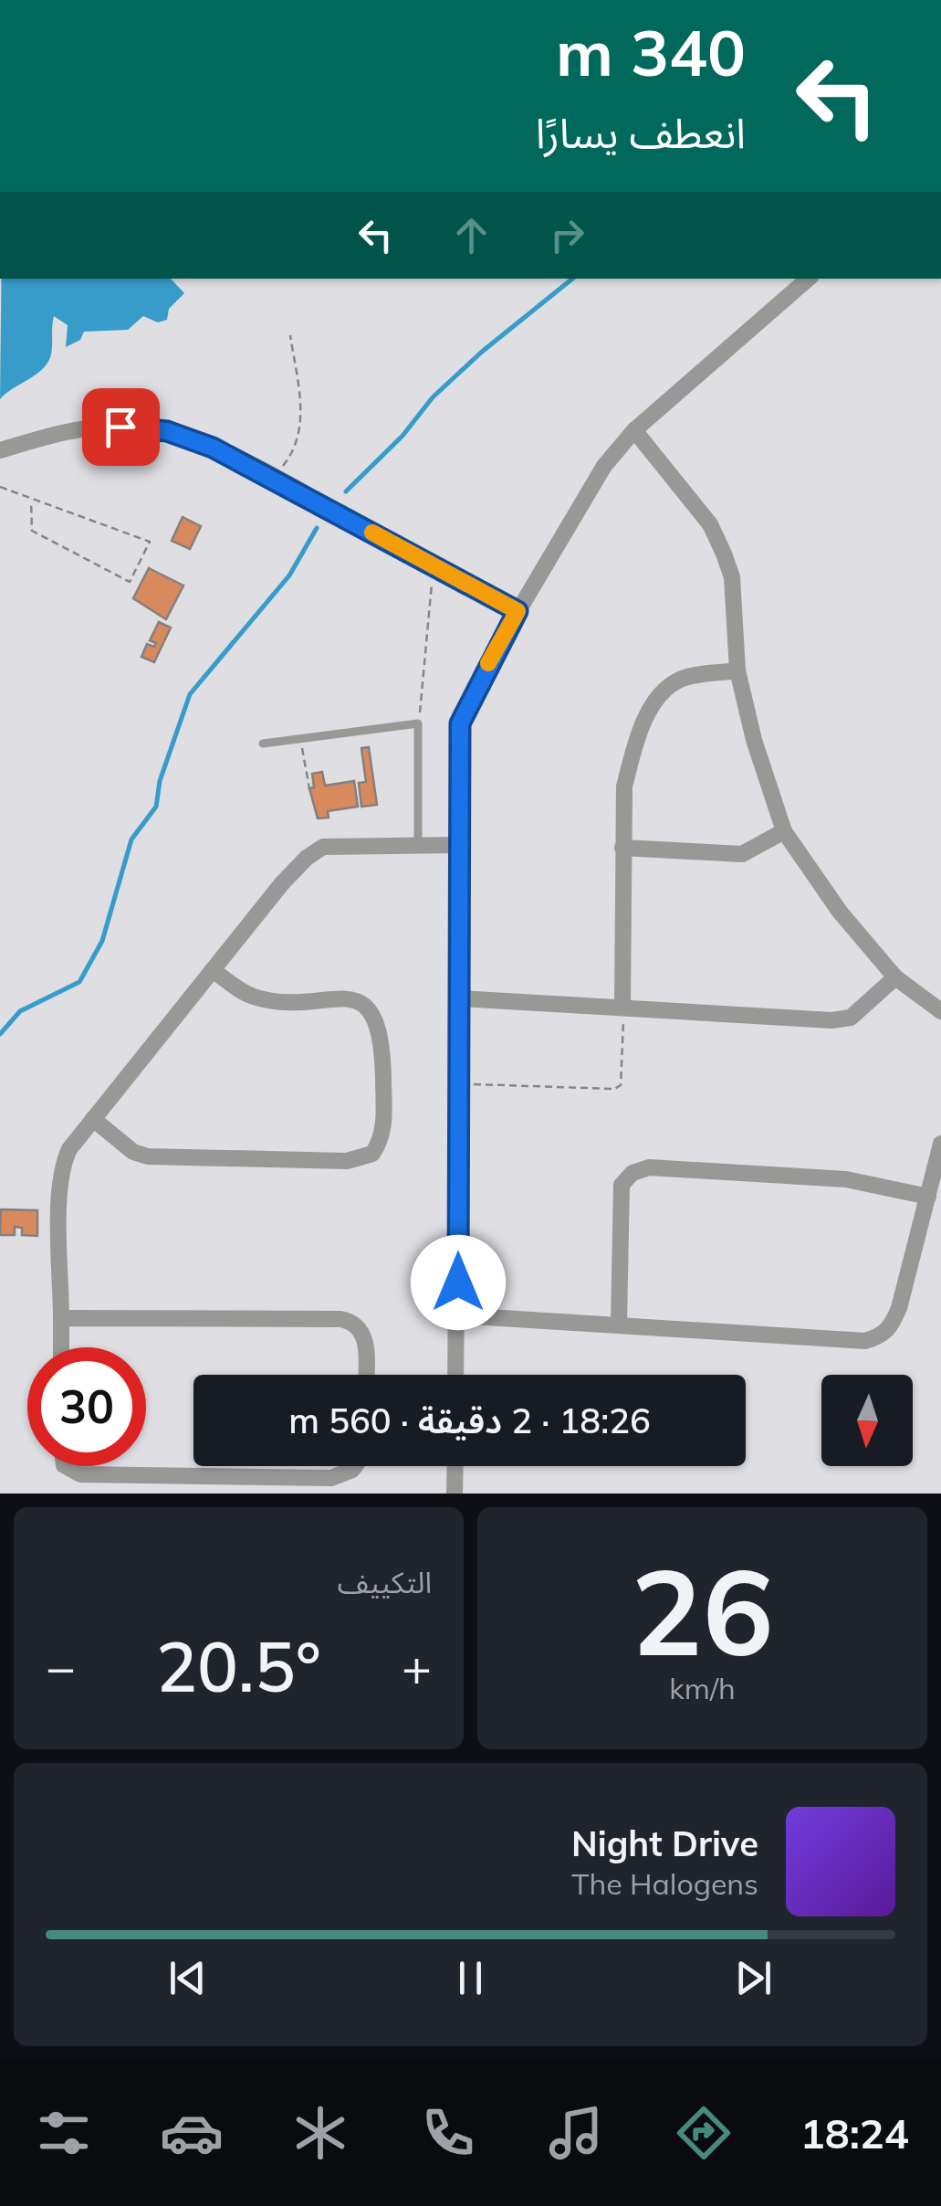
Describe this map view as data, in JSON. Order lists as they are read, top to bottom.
{
  "north": "bottom",
  "page": {
    "turn": ["340 m", "انعطف يسارًا"],
    "limit": "30",
    "trip": "18:26 · 2 دقيقة · 560 m",
    "tile": [
      ["26", "km/h"],
      "التكييف"
    ],
    "heat": ["−", "20.5°", "+"],
    "song": ["Night Drive", "The Halogens"],
    "tabs": "18:24"
  }
}
